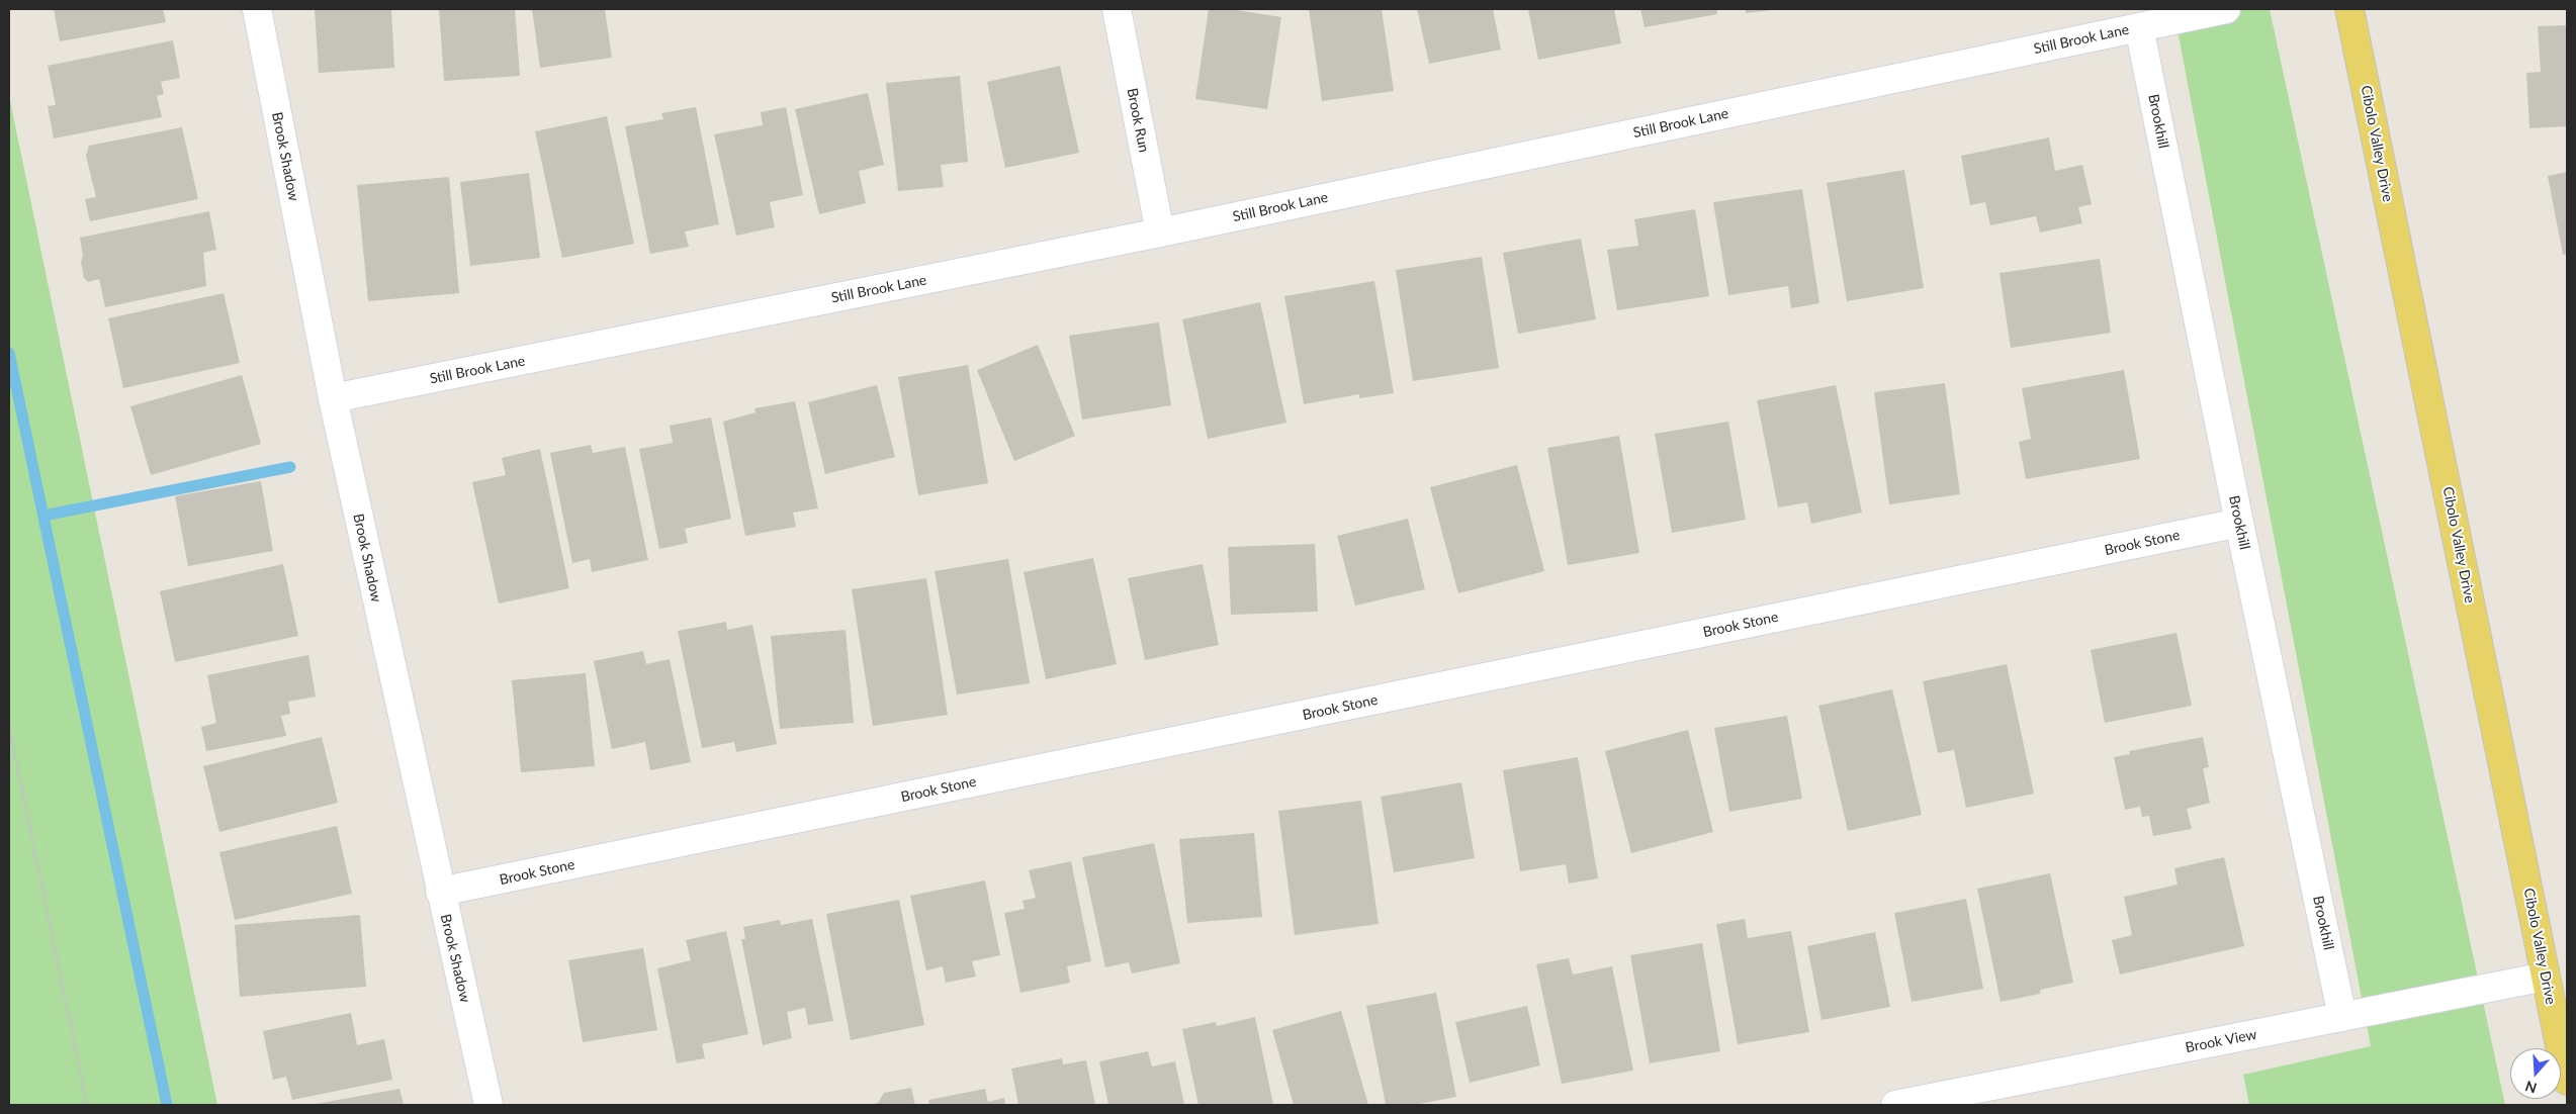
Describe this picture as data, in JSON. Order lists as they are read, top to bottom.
{
  "streets": {
    "main road": ["Cibolo Valley Drive"],
    "street": [
      "Still Brook Lane",
      "Brook Run",
      "Brookhill",
      "Brook Shadow",
      "Brook Stone",
      "Brook View"
    ]
  },
  "crossings": [
    ["Still Brook Lane", "Brook Run"],
    ["Still Brook Lane", "Brookhill"],
    ["Still Brook Lane", "Brook Shadow"],
    ["Brookhill", "Brook Stone"],
    ["Brookhill", "Brook View"],
    ["Cibolo Valley Drive", "Brook View"],
    ["Brook Shadow", "Brook Stone"]
  ],
  "north": "bottom"
}
